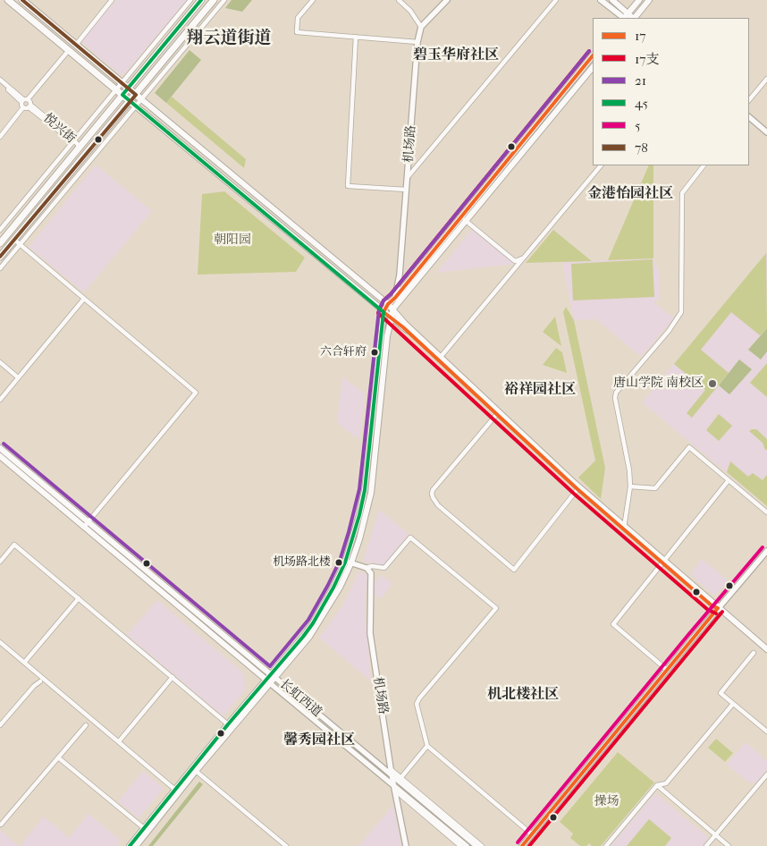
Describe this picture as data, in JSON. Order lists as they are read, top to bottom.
{
  "streets": {
    "main road": ["长虹西道"],
    "street": ["悦兴街", "机场路"]
  },
  "crossings": [
    ["机场路", "长虹西道"]
  ],
  "districts": [
    "翔云道街道",
    "碧玉华府社区",
    "金港怡园社区",
    "裕祥园社区",
    "机北楼社区",
    "馨秀园社区"
  ],
  "parks": ["朝阳园", "操场"],
  "places": ["六合轩府", "唐山学院 南校区", "机场路北楼"],
  "lines": [
    "transit line 45",
    "transit line 78",
    "transit line 17支",
    "transit line 21",
    "transit line 17",
    "transit line 5"
  ],
  "legend": [
    "17",
    "17支",
    "21",
    "45",
    "5",
    "78"
  ]
}
